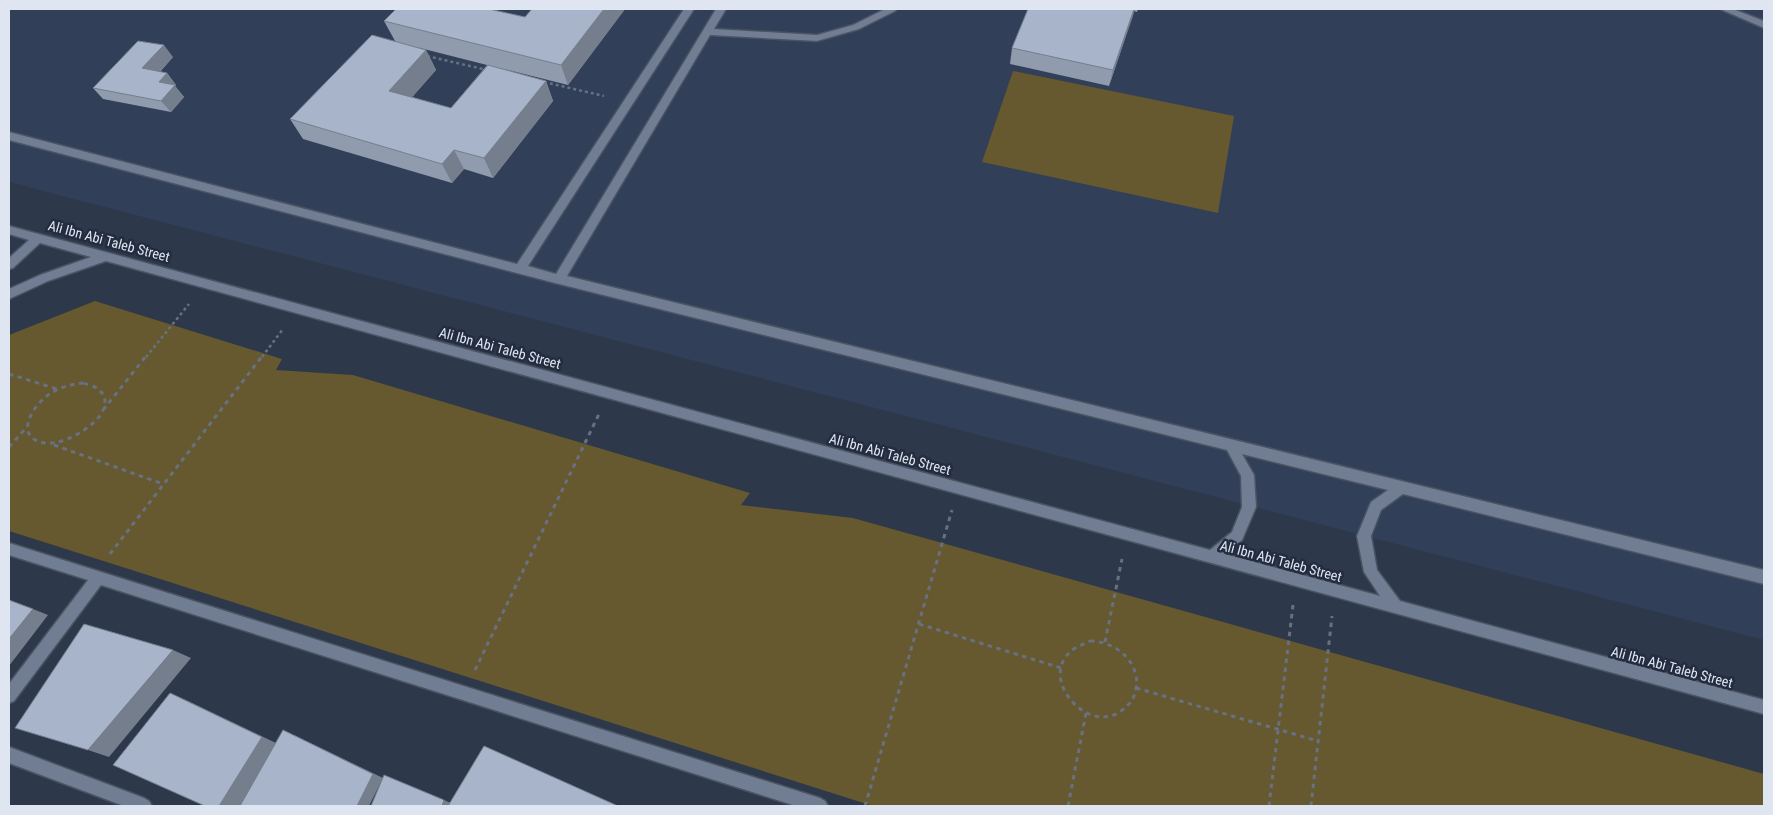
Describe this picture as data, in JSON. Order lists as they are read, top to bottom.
{
  "streets": {
    "street": ["Ali Ibn Abi Taleb Street"]
  }
}
